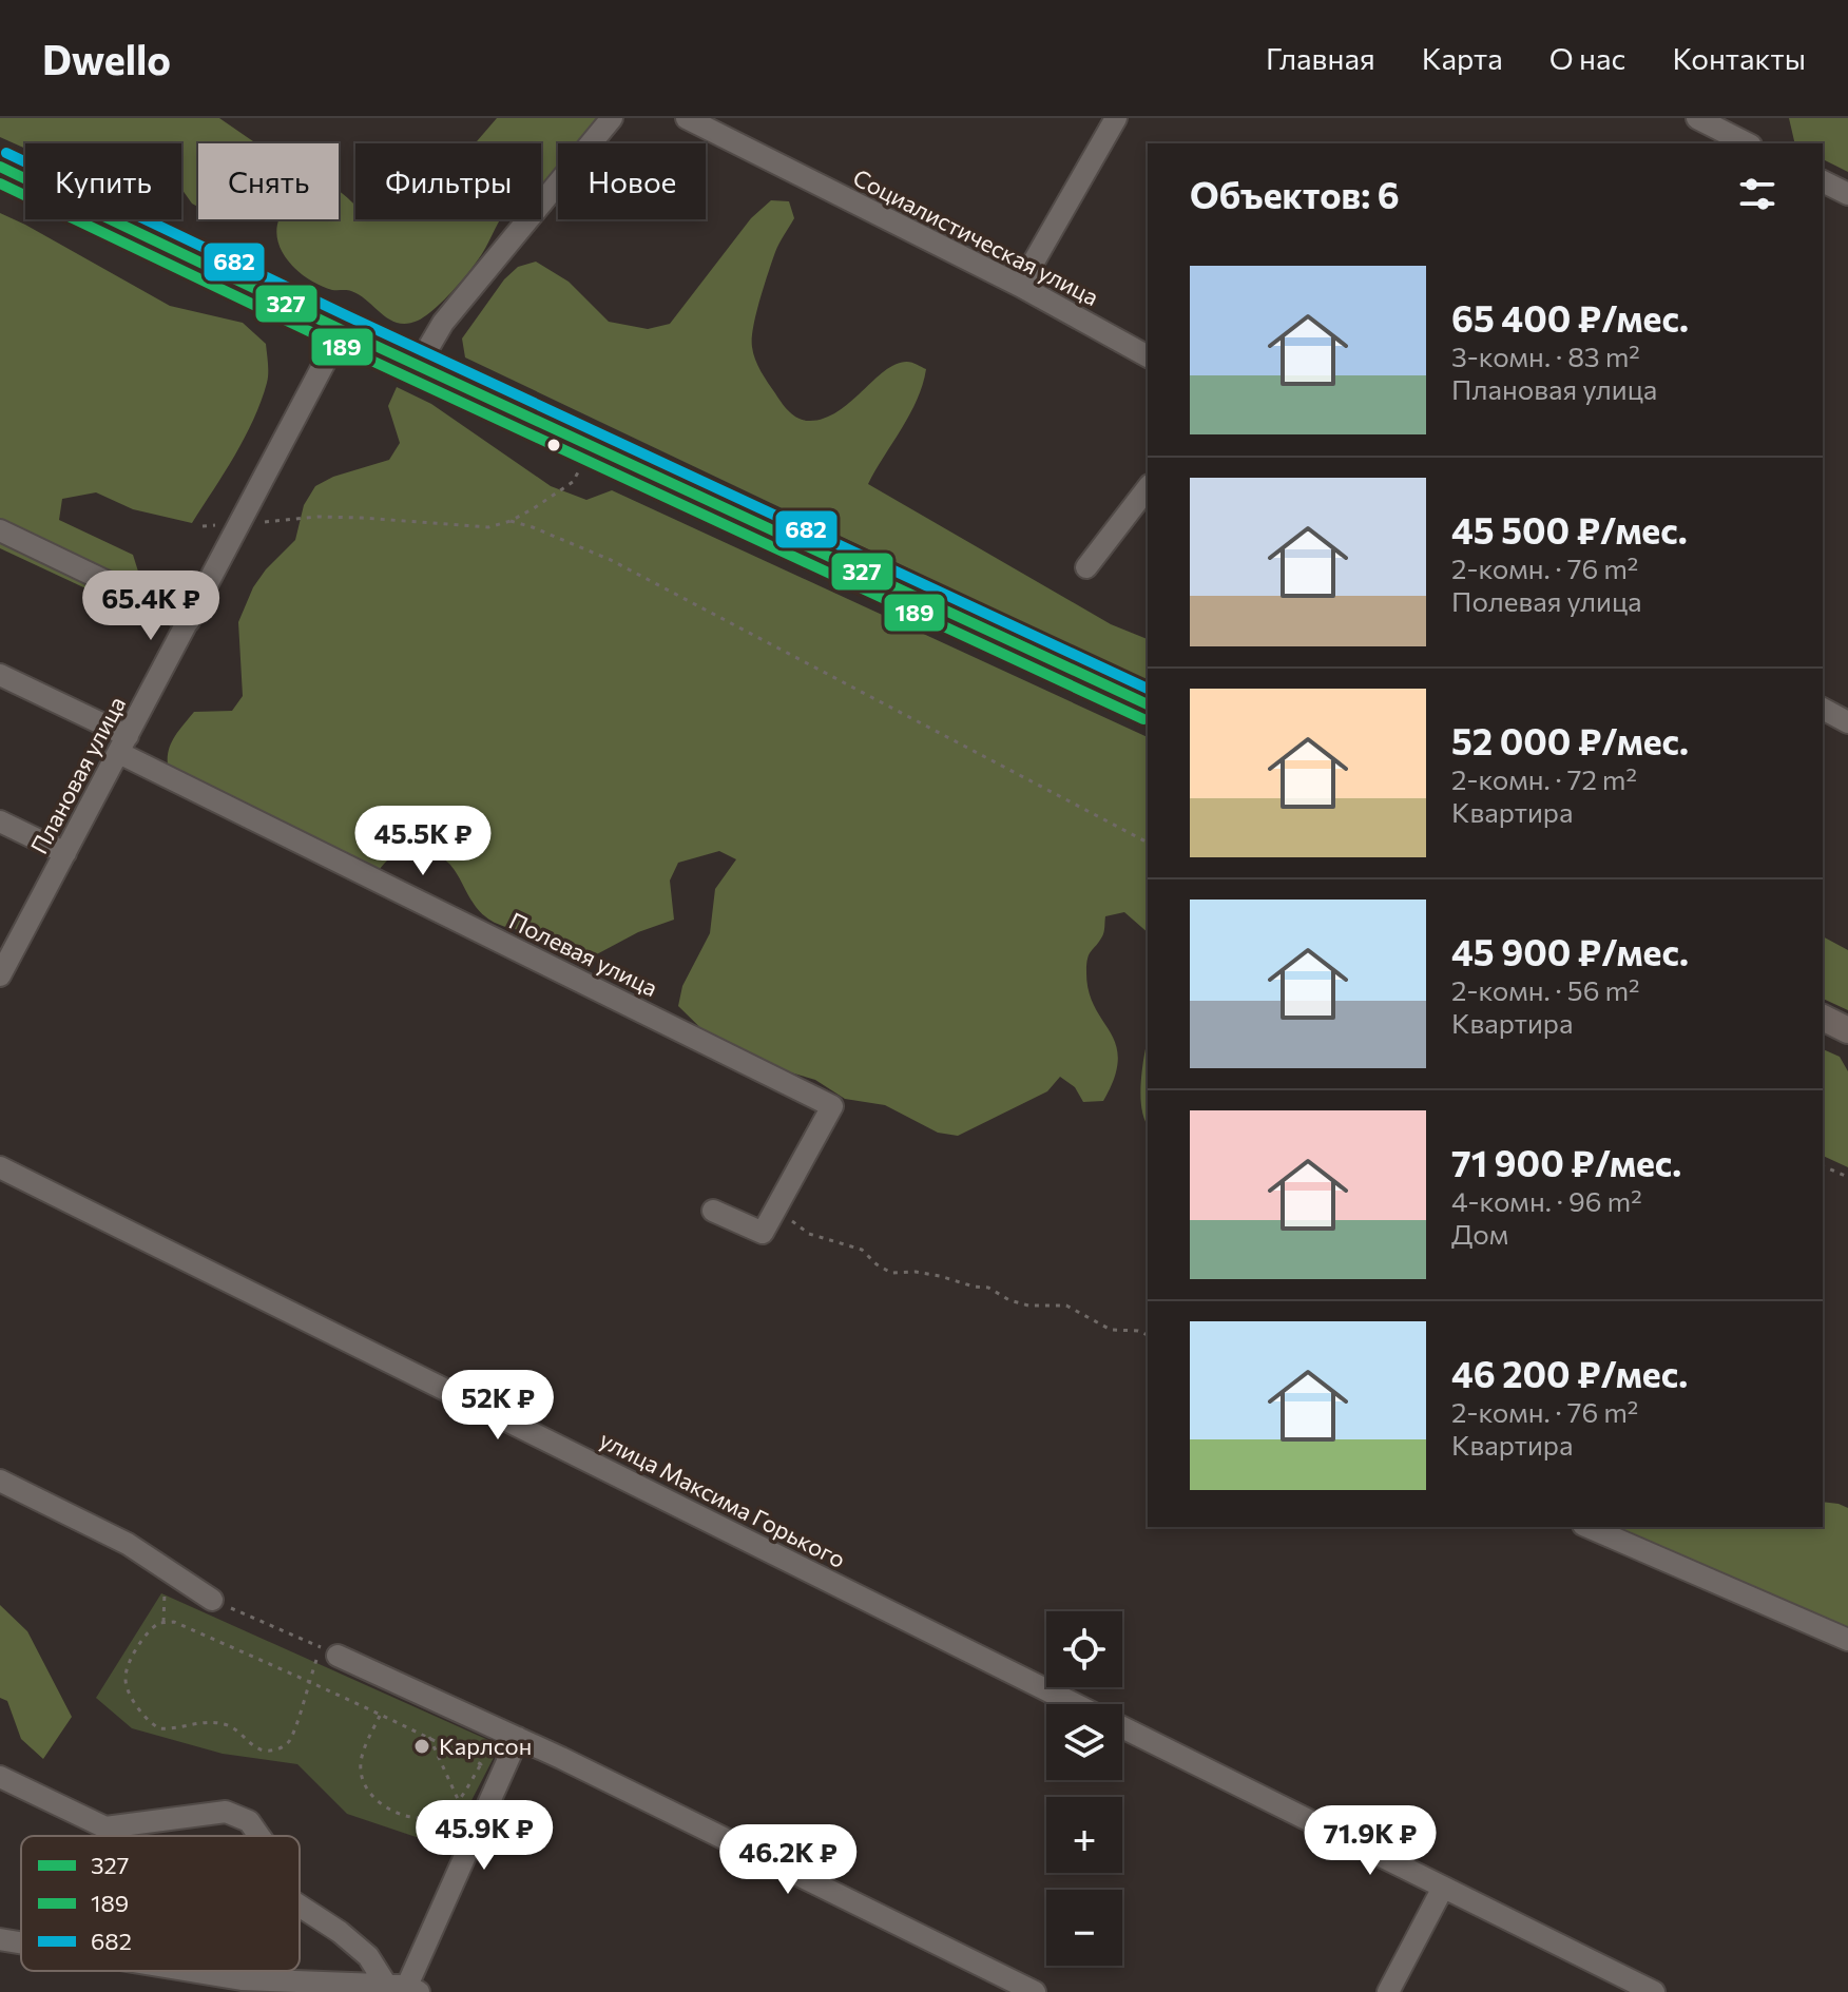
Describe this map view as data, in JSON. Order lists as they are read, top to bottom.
{
  "streets": {
    "street": [
      "Социалистическая улица",
      "Плановая улица",
      "Полевая улица",
      "улица Максима Горького"
    ]
  },
  "crossings": [
    ["Плановая улица", "Полевая улица"]
  ],
  "places": ["Карлсон"],
  "lines": ["transit line 682", "transit line 327", "transit line 189"],
  "legend": ["327", "189", "682"],
  "page": {
    "header": "Dwello",
    "nav": [
      "Главная",
      "Карта",
      "О нас",
      "Контакты"
    ],
    "chip": [
      "Купить",
      "Снять",
      "Фильтры",
      "Новое"
    ],
    "heading": "Объектов: 6",
    "list": [
      {
        "name": "65 400 ₽/мес.",
        "note": "3-комн. · 83 m² · Плановая улица"
      },
      {
        "name": "45 500 ₽/мес.",
        "note": "2-комн. · 76 m² · Полевая улица"
      },
      {
        "name": "52 000 ₽/мес.",
        "note": "2-комн. · 72 m² · Квартира"
      },
      {
        "name": "45 900 ₽/мес.",
        "note": "2-комн. · 56 m² · Квартира"
      },
      {
        "name": "71 900 ₽/мес.",
        "note": "4-комн. · 96 m² · Дом"
      },
      {
        "name": "46 200 ₽/мес.",
        "note": "2-комн. · 76 m² · Квартира"
      }
    ],
    "price": [
      "65.4K ₽",
      "45.5K ₽",
      "52K ₽",
      "45.9K ₽",
      "71.9K ₽",
      "46.2K ₽"
    ],
    "map_buttons": ["+", "−"]
  }
}
